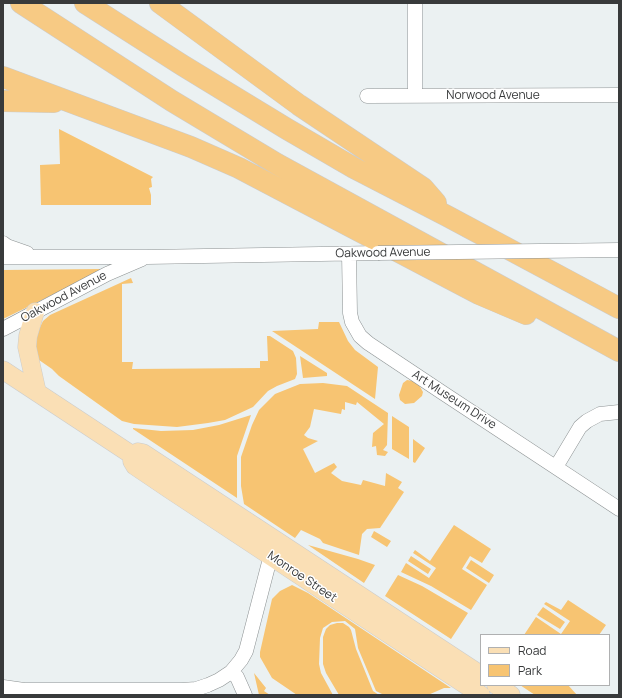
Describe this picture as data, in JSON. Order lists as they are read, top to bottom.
{
  "streets": {
    "main road": ["Monroe Street"],
    "street": ["Norwood Avenue", "Oakwood Avenue", "Art Museum Drive"]
  },
  "crossings": [
    ["Oakwood Avenue", "Art Museum Drive"]
  ],
  "legend": ["Road", "Park"]
}
